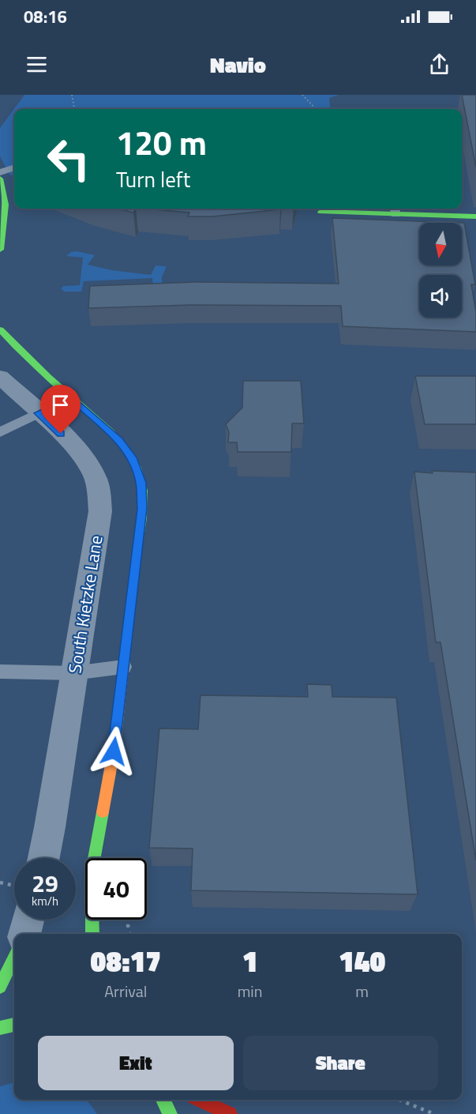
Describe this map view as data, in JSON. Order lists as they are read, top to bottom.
{
  "streets": {
    "street": ["South Kietzke Lane"]
  },
  "north": "bottom",
  "page": {
    "status": "08:16",
    "header": "Navio",
    "turn": ["120 m", "Turn left"],
    "speed": "29 km/h",
    "limit": "40",
    "eta": [
      "08:17",
      "Arrival",
      "1",
      "min",
      "140",
      "m"
    ],
    "buttons": ["Exit", "Share"]
  }
}
